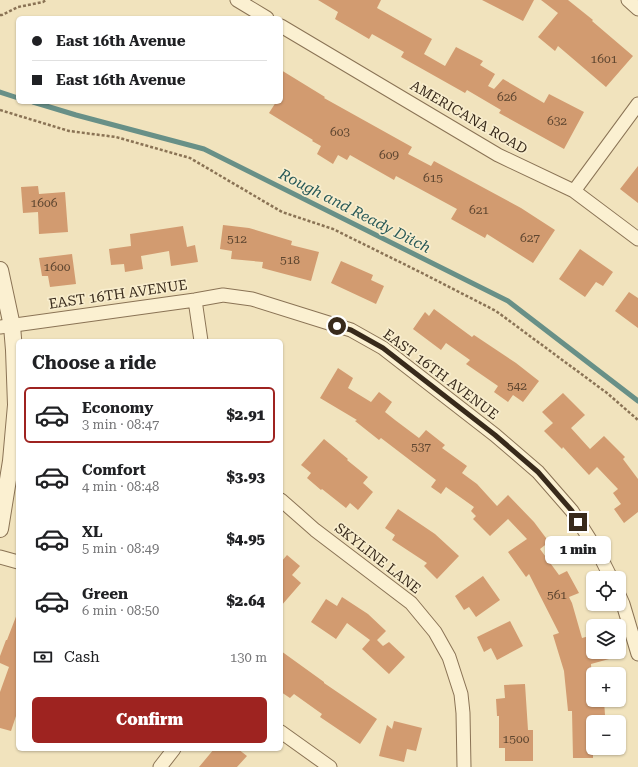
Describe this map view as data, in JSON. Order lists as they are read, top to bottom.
{
  "streets": {
    "street": ["AMERICANA ROAD", "EAST 16TH AVENUE", "SKYLINE LANE"]
  },
  "water": ["Rough and Ready Ditch"],
  "house_numbers": [
    "1601",
    "626",
    "632",
    "603",
    "609",
    "615",
    "1606",
    "621",
    "627",
    "512",
    "518",
    "1600",
    "542",
    "537",
    "561",
    "1500"
  ],
  "page": {
    "banner": ["East 16th Avenue", "East 16th Avenue"],
    "heading": "Choose a ride",
    "list": [
      {
        "name": "Economy",
        "note": "3 min · 08:47",
        "value": "$2.91"
      },
      {
        "name": "Comfort",
        "note": "4 min · 08:48",
        "value": "$3.93"
      },
      {
        "name": "XL",
        "note": "5 min · 08:49",
        "value": "$4.95"
      },
      {
        "name": "Green",
        "note": "6 min · 08:50",
        "value": "$2.64"
      }
    ],
    "bubble": "1 min",
    "map_buttons": ["+", "−"],
    "pay": ["Cash", "130 m"],
    "buttons": "Confirm"
  }
}
